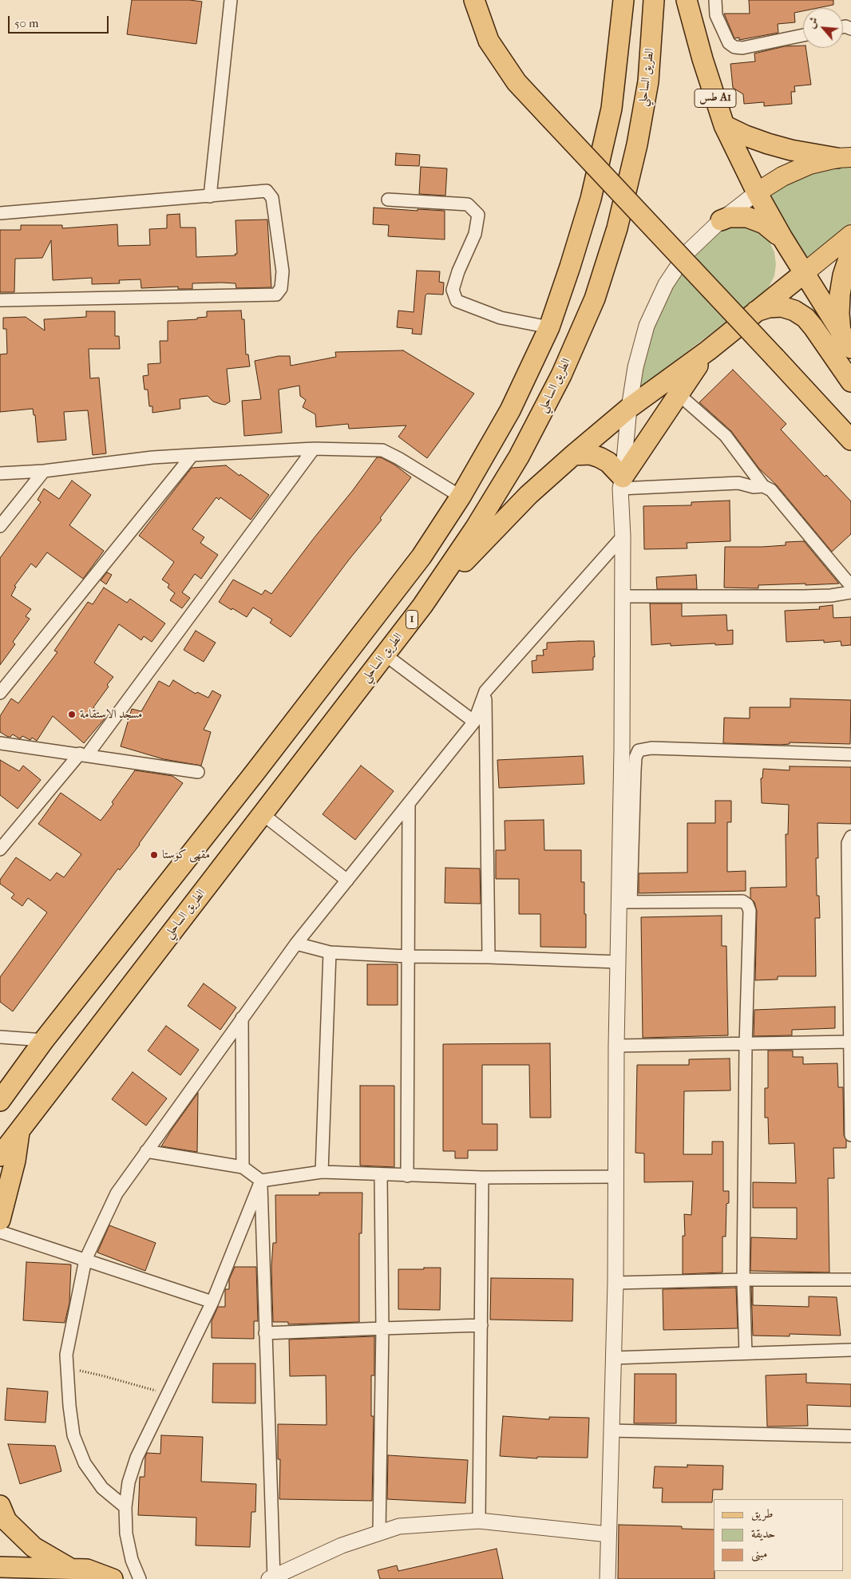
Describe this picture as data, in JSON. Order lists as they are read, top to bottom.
{
  "streets": {
    "highway": ["الطريق الساحلي", "طس A1", "1"]
  },
  "places": ["مسجد الاستقامة", "مقهى كوستا"],
  "legend": ["طريق", "حديقة", "مبنى"],
  "scale_bar": "50 m",
  "north": "top left"
}
